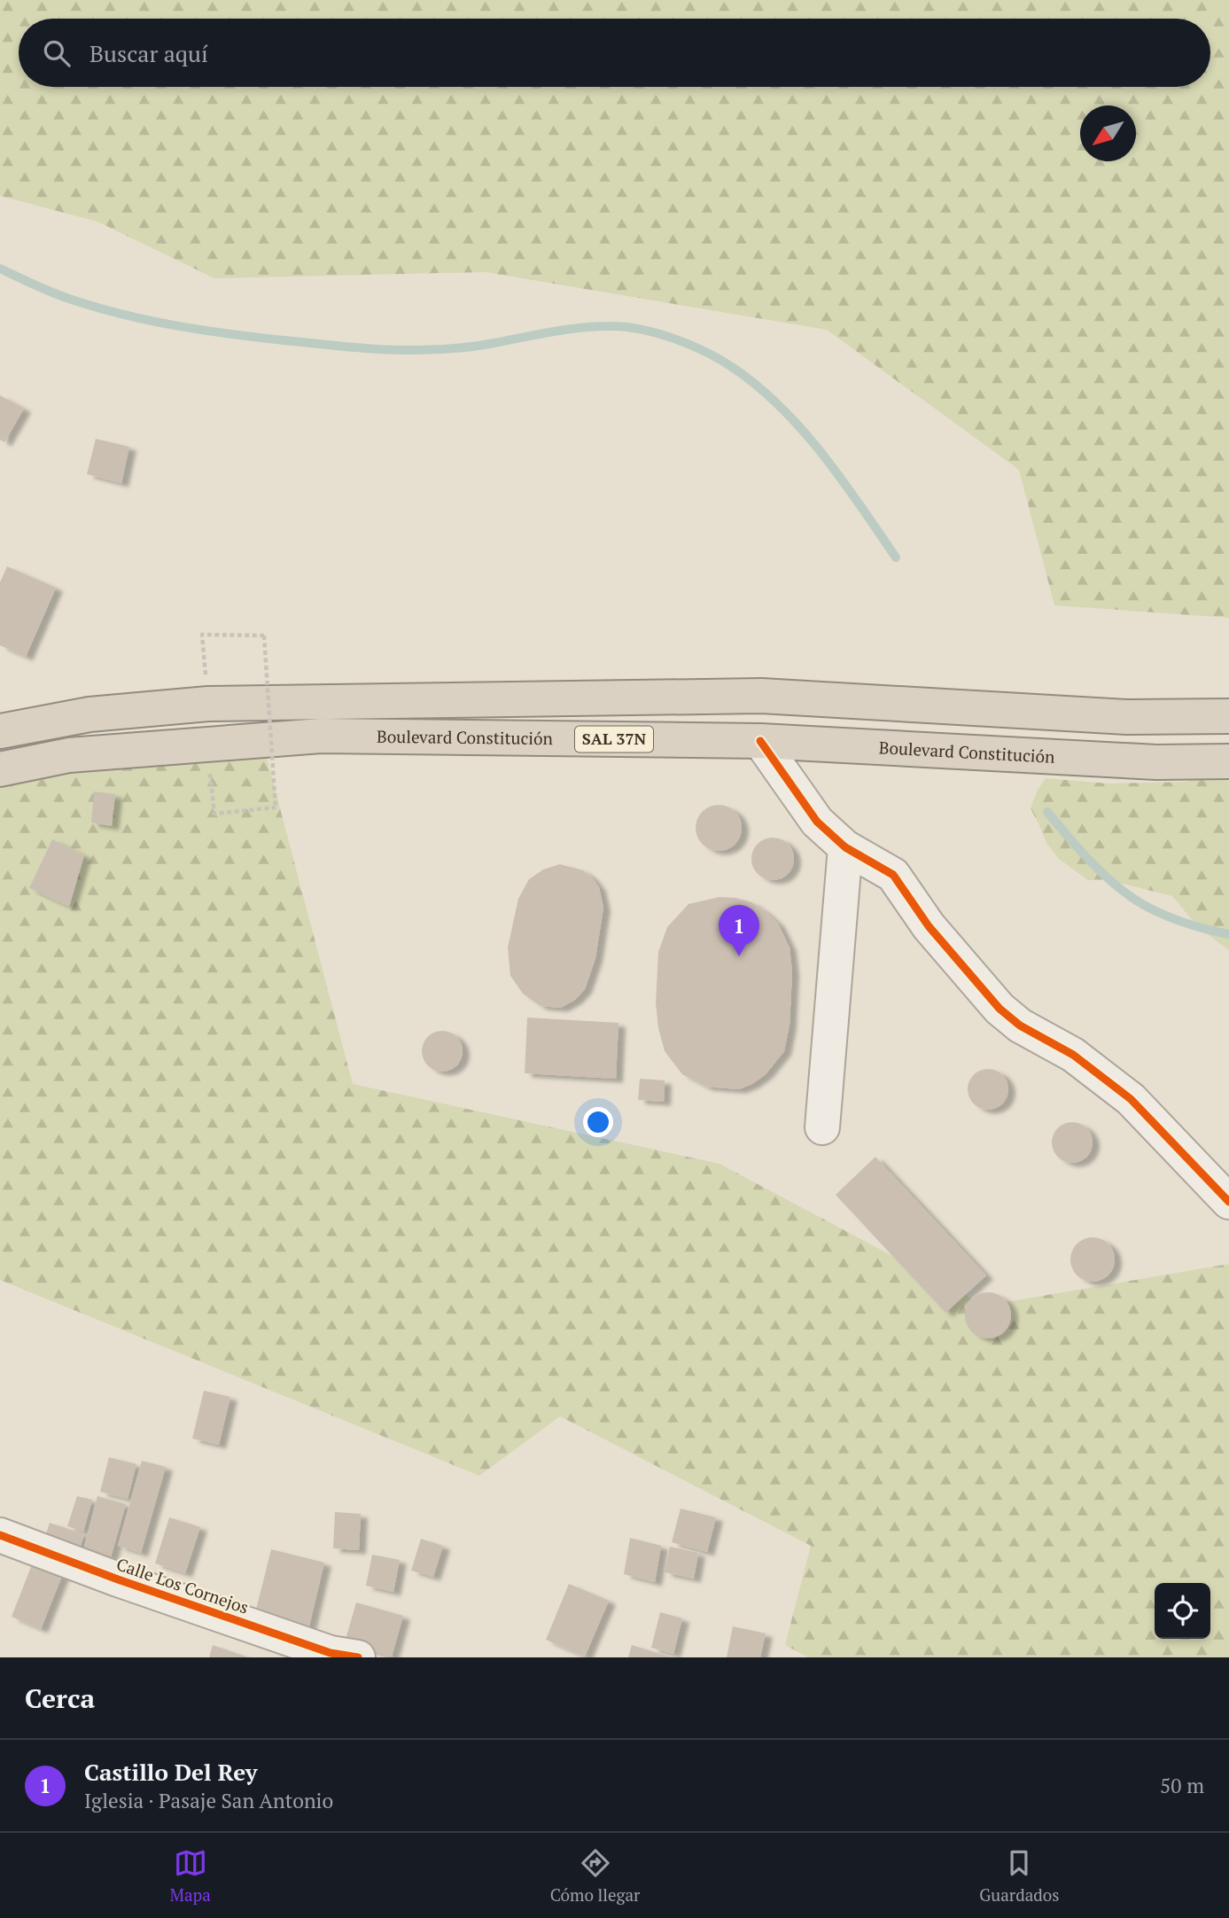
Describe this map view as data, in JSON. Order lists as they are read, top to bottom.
{
  "streets": {
    "highway": ["Boulevard Constitución", "SAL 37N"],
    "street": ["Calle Los Cornejos"]
  },
  "north": "bottom left",
  "page": {
    "search": "Buscar aquí",
    "pins": "1",
    "heading": "Cerca",
    "list": [
      {
        "mark": "1",
        "name": "Castillo Del Rey",
        "note": "Iglesia · Pasaje San Antonio",
        "value": "50 m"
      }
    ],
    "nav": ["Mapa", "Cómo llegar", "Guardados"]
  }
}
